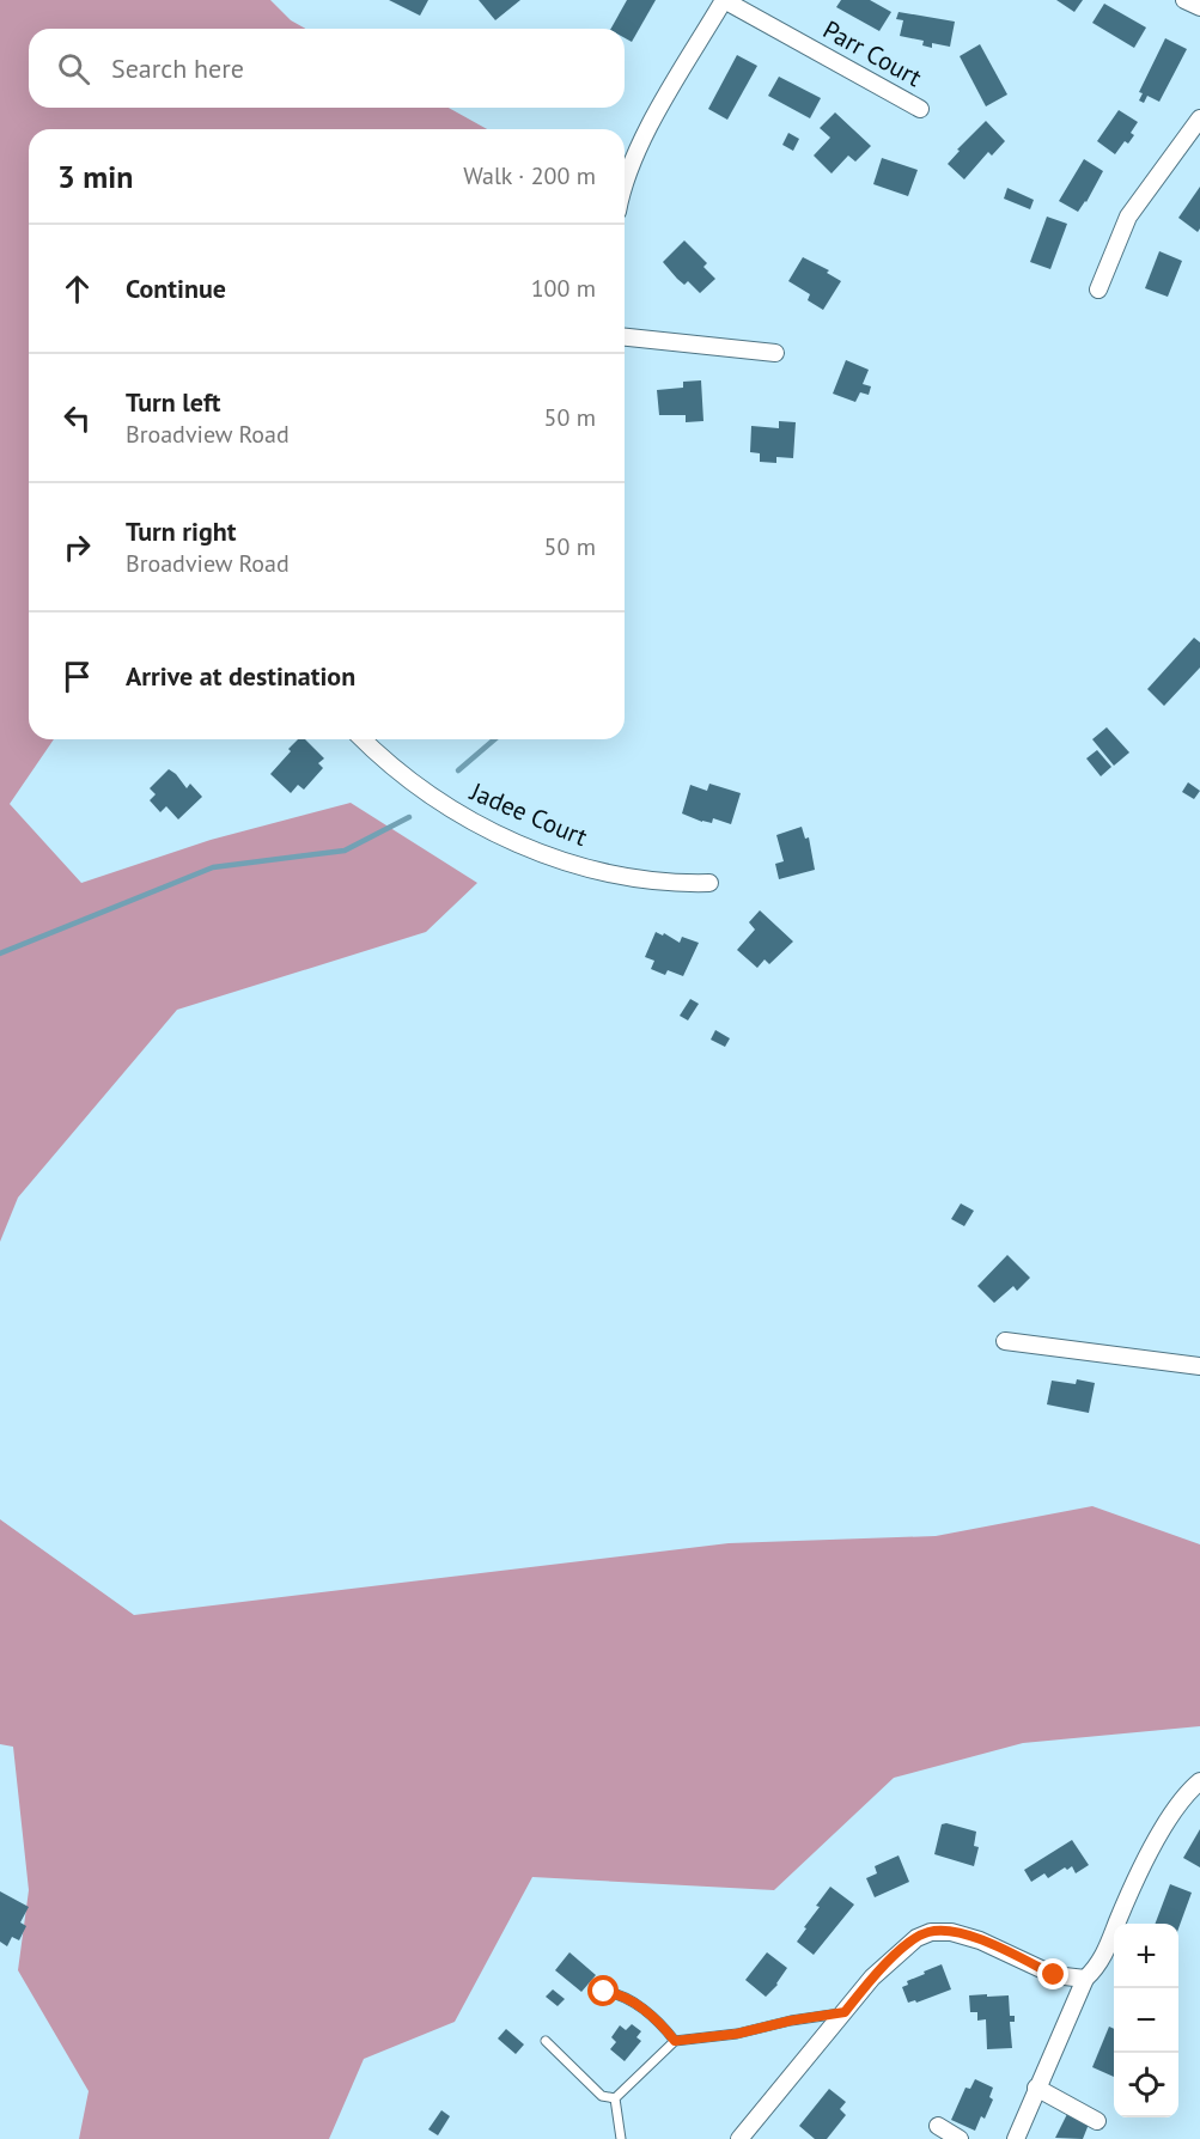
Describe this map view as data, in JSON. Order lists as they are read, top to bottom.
{
  "streets": {
    "street": ["Parr Court", "Jadee Court"]
  },
  "page": {
    "search": "Search here",
    "heading": ["3 min", "Walk · 200 m"],
    "list": [
      ["Continue", "100 m"],
      ["Turn left", "Broadview Road", "50 m"],
      ["Turn right", "Broadview Road", "50 m"],
      "Arrive at destination"
    ],
    "map_buttons": ["+", "−"]
  }
}
